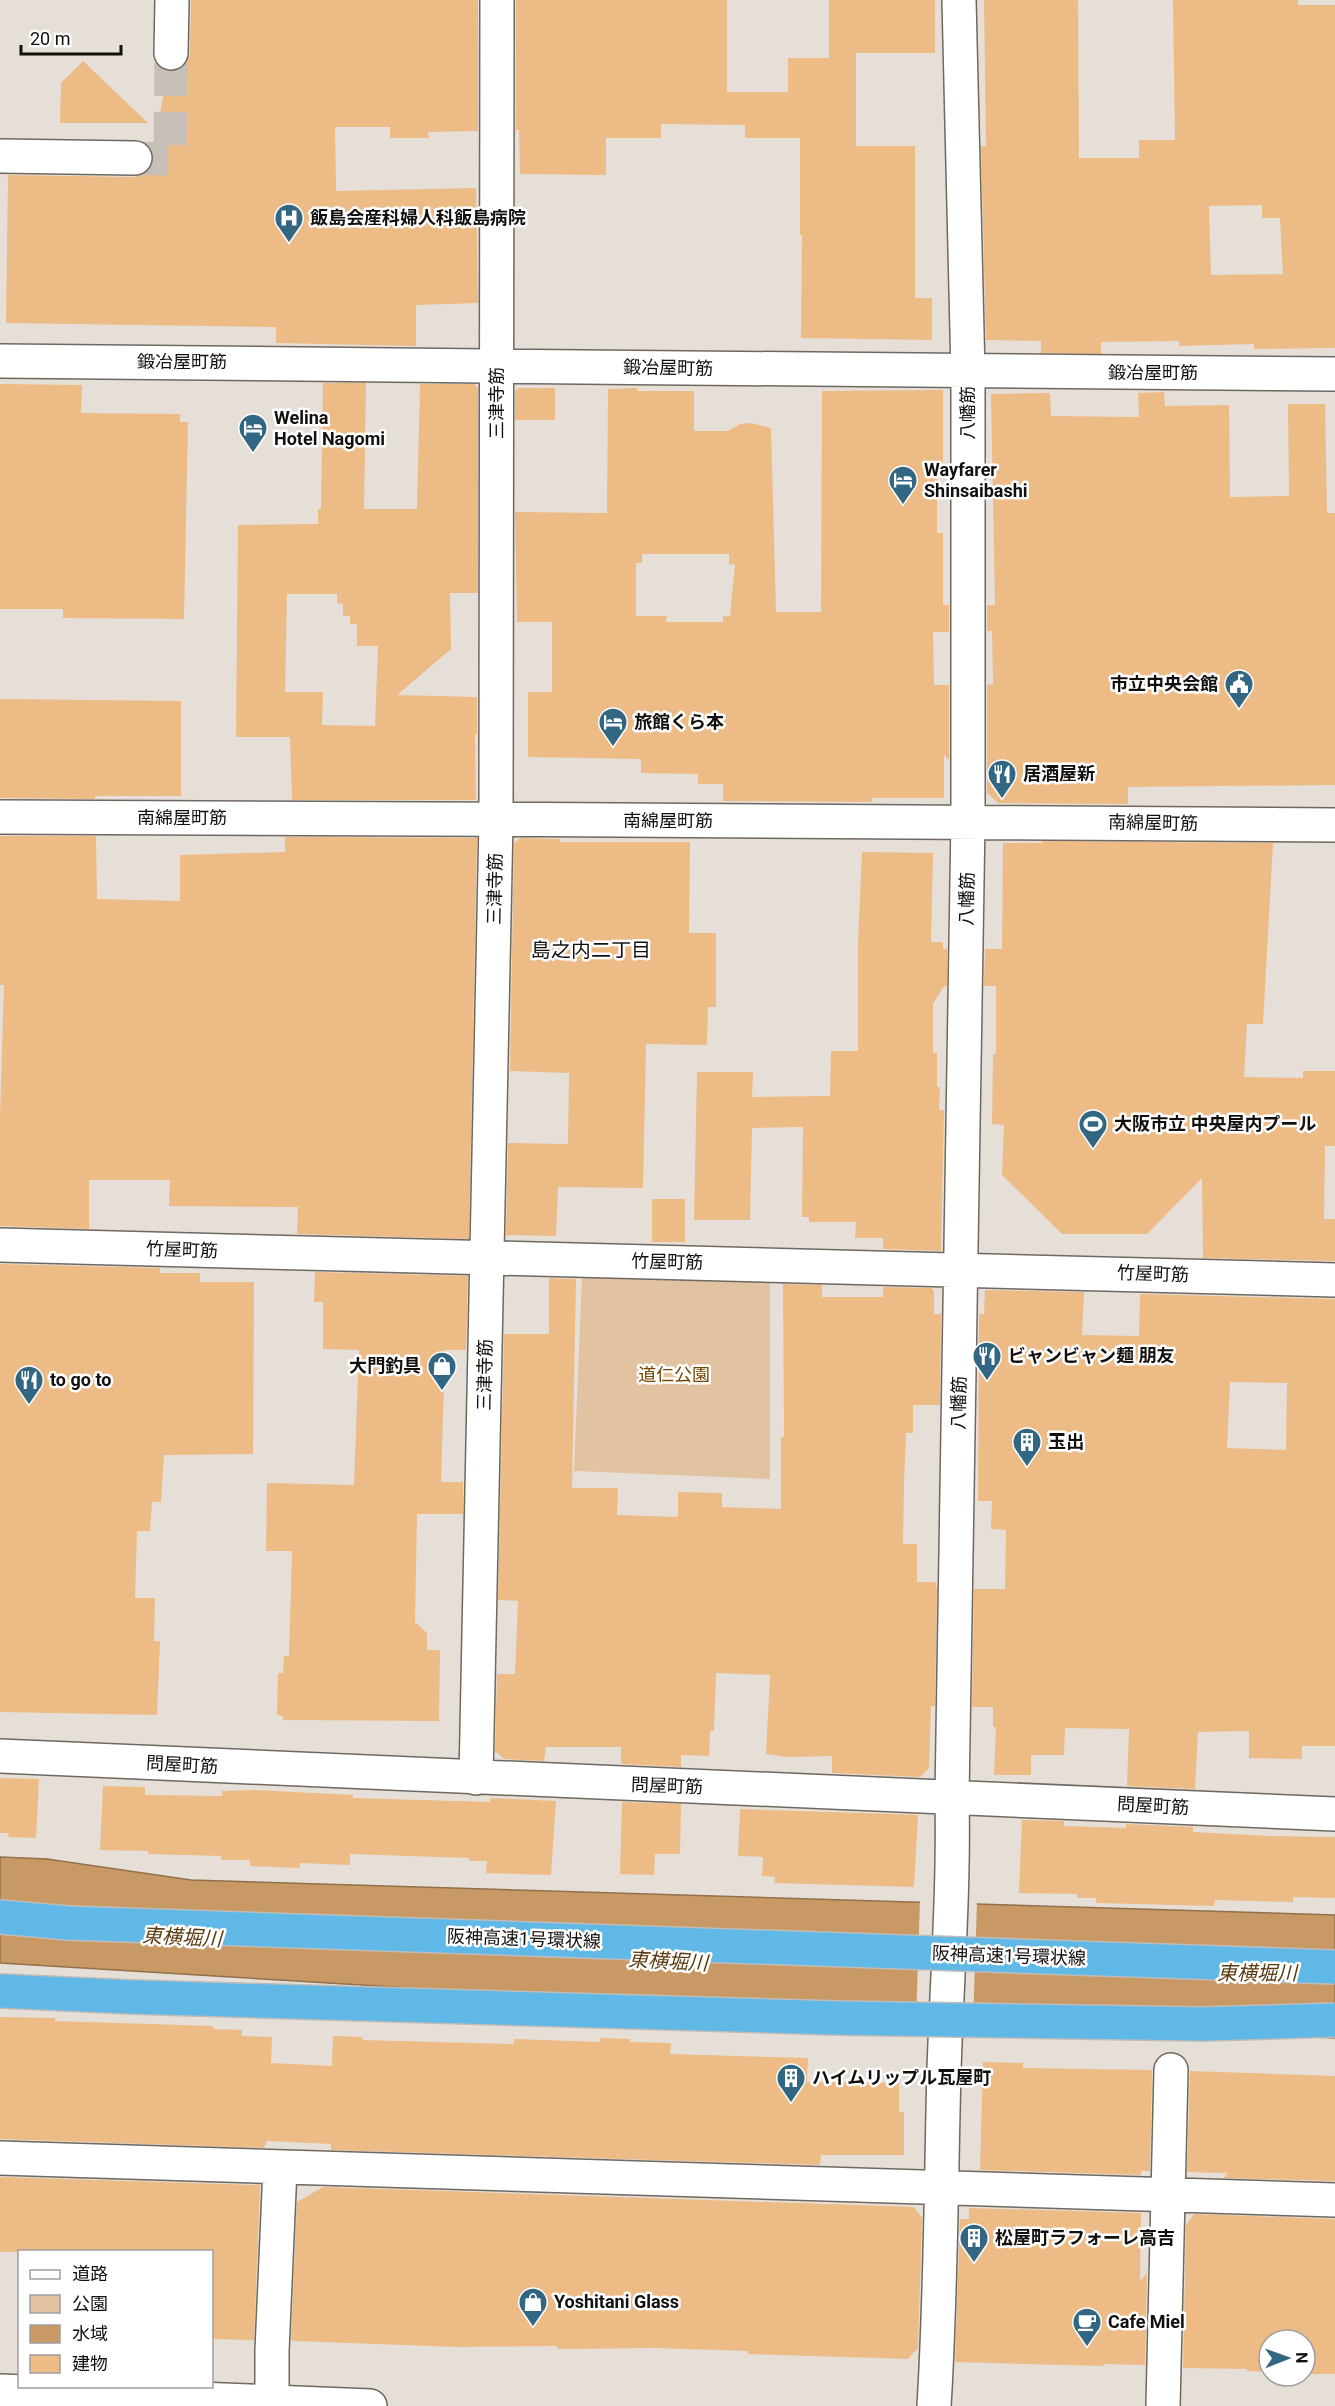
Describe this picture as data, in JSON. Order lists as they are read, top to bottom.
{
  "streets": {
    "highway": ["阪神高速1号環状線"],
    "street": [
      "鍛冶屋町筋",
      "三津寺筋",
      "八幡筋",
      "南綿屋町筋",
      "竹屋町筋",
      "問屋町筋"
    ]
  },
  "crossings": [
    ["鍛冶屋町筋", "三津寺筋"],
    ["鍛冶屋町筋", "八幡筋"],
    ["三津寺筋", "南綿屋町筋"],
    ["三津寺筋", "竹屋町筋"],
    ["三津寺筋", "問屋町筋"],
    ["八幡筋", "南綿屋町筋"],
    ["八幡筋", "竹屋町筋"],
    ["八幡筋", "問屋町筋"]
  ],
  "districts": ["島之内二丁目"],
  "water": ["東横堀川"],
  "parks": ["道仁公園"],
  "places": {
    "hospital": ["飯島会産科婦人科飯島病院"],
    "hotel": ["Welina Hotel Nagomi", "Wayfarer Shinsaibashi", "旅館くら本"],
    "public building": ["市立中央会館"],
    "restaurant": ["居酒屋新", "ビャンビャン麺 朋友", "to go to"],
    "sports": ["大阪市立 中央屋内プール"],
    "shop": ["大門釣具", "Yoshitani Glass"],
    "building": ["玉出", "ハイムリップル瓦屋町", "松屋町ラフォーレ高吉"],
    "cafe": ["Cafe Miel"]
  },
  "legend": [
    "道路",
    "公園",
    "水域",
    "建物"
  ],
  "scale_bar": "20 m",
  "north": "right"
}
